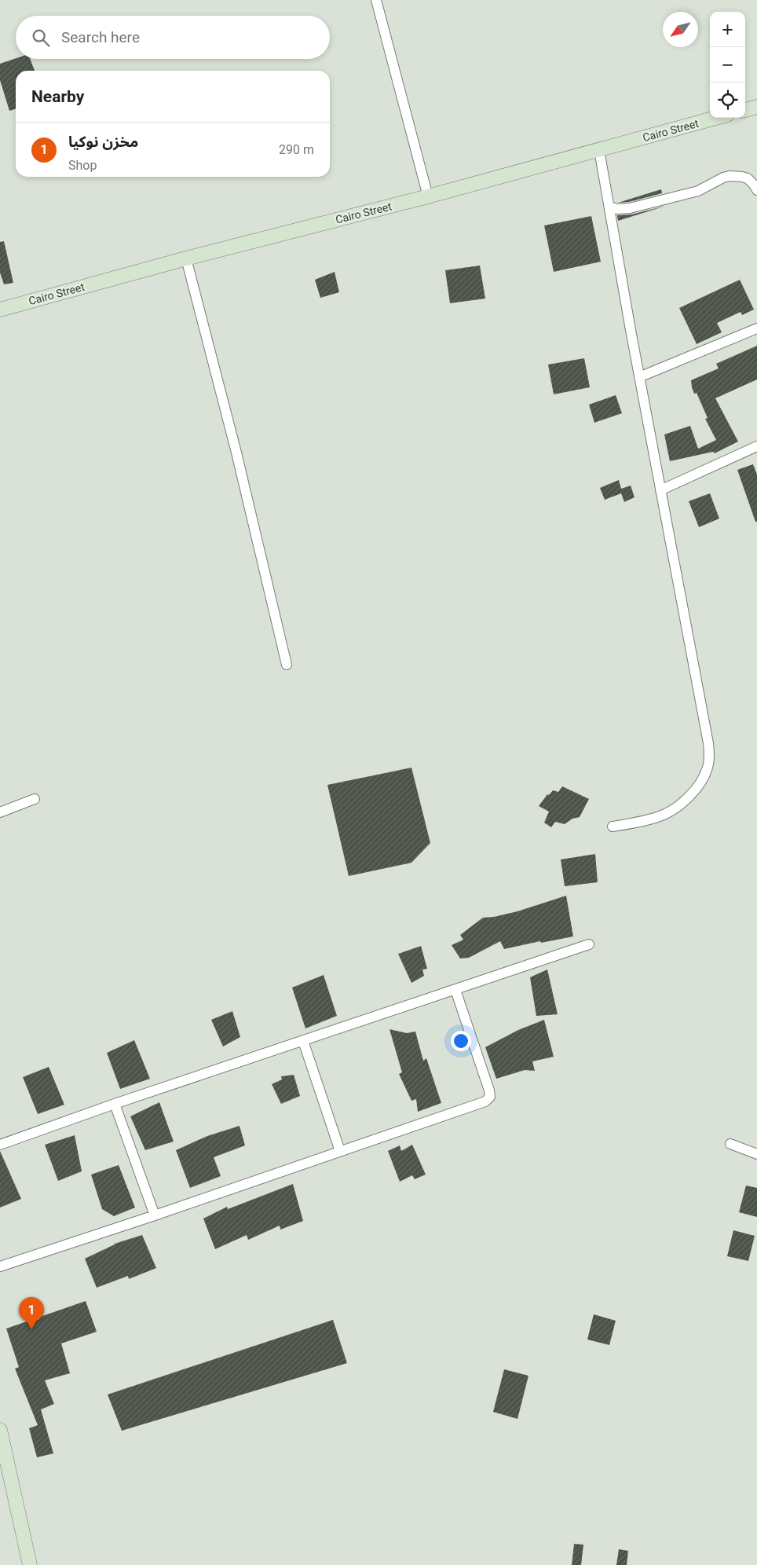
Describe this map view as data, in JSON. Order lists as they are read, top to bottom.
{
  "streets": {
    "main road": ["Cairo Street"]
  },
  "north": "bottom left",
  "page": {
    "map_buttons": ["+", "−"],
    "search": "Search here",
    "heading": "Nearby",
    "list": [
      {
        "mark": "1",
        "name": "مخزن نوكيا",
        "note": "Shop",
        "value": "290 m"
      }
    ],
    "pins": "1"
  }
}
